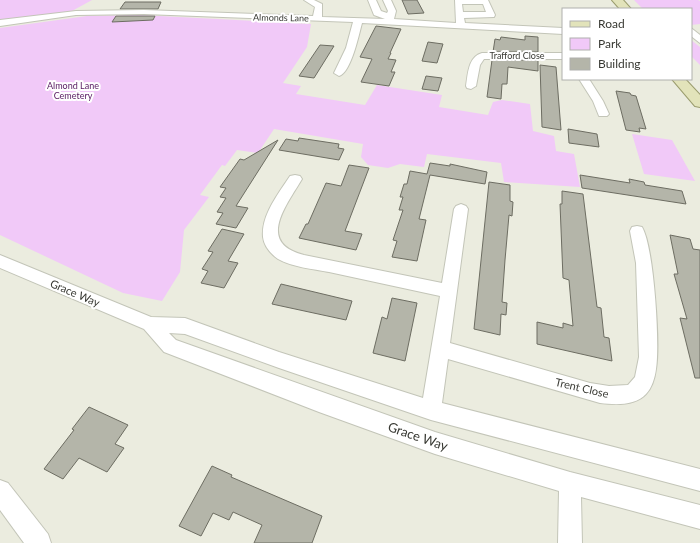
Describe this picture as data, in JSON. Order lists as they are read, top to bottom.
{
  "streets": {
    "street": [
      "Almonds Lane",
      "Trafford Close",
      "Grace Way",
      "Trent Close"
    ]
  },
  "crossings": [
    ["Almonds Lane", "Trafford Close"]
  ],
  "parks": ["Almond Lane Cemetery"],
  "legend": ["Road", "Park", "Building"]
}
